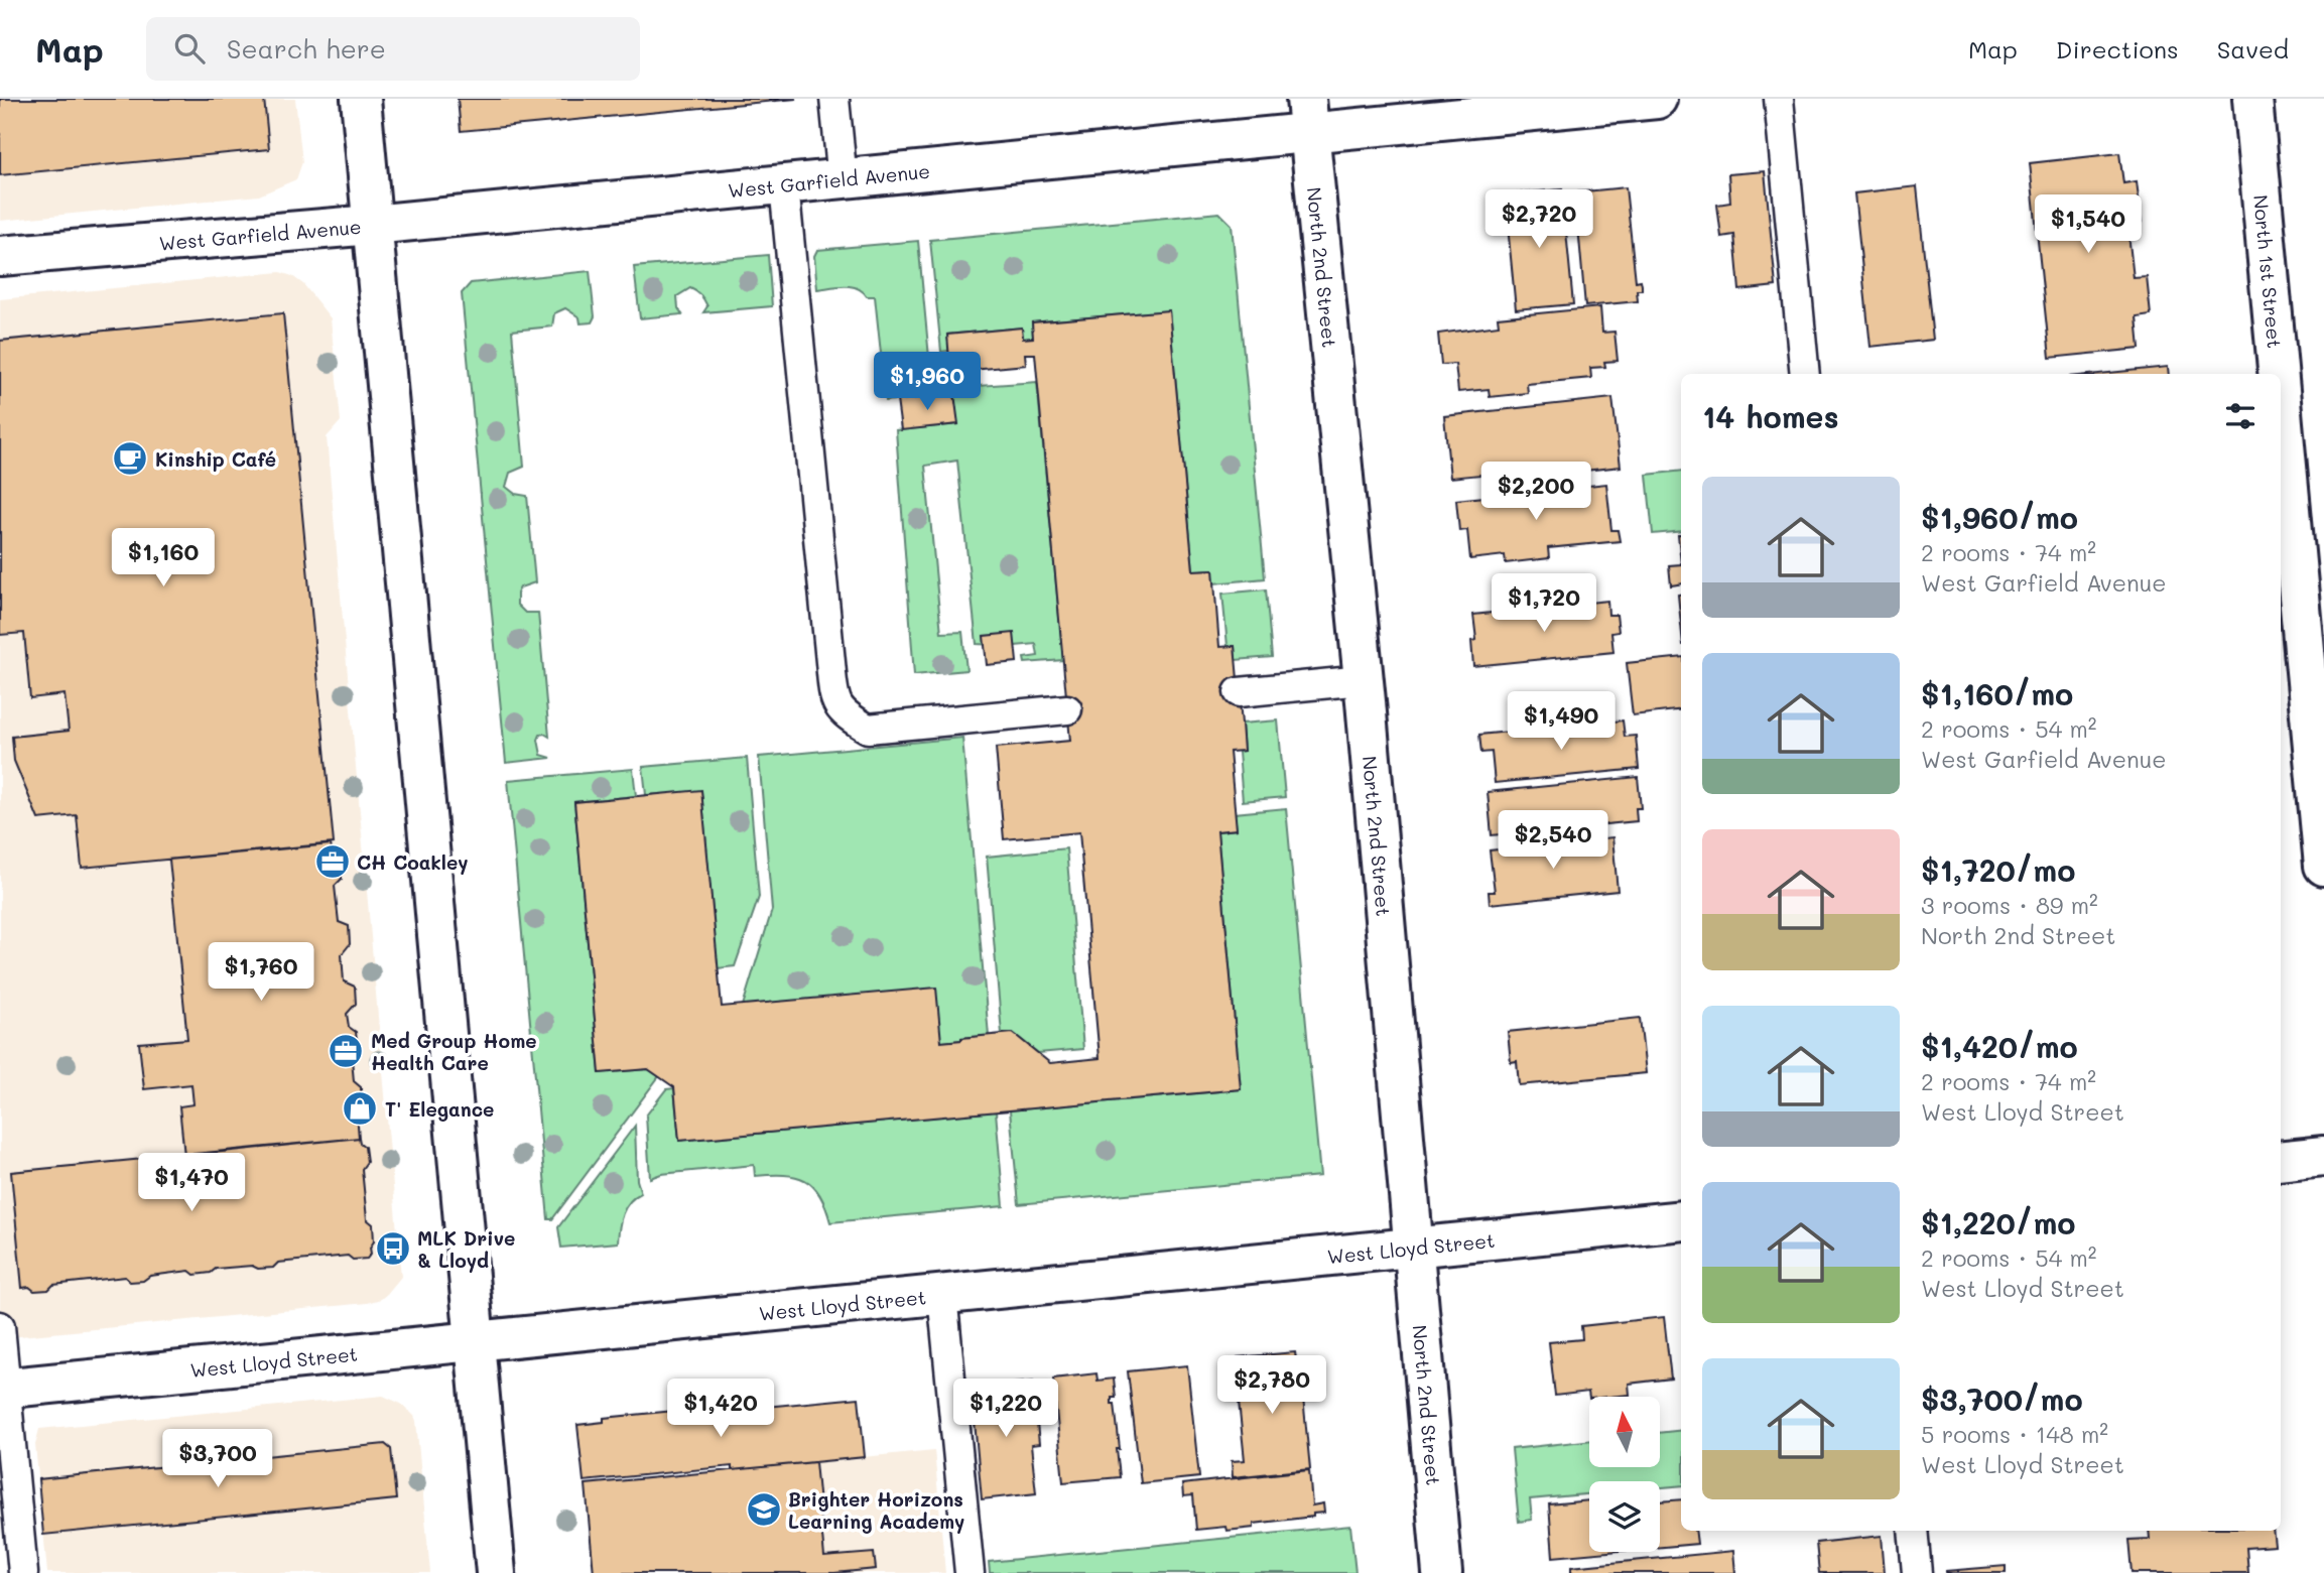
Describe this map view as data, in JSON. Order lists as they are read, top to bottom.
{
  "streets": {
    "street": [
      "West Garfield Avenue",
      "North 2nd Street",
      "North 1st Street",
      "West Lloyd Street"
    ]
  },
  "crossings": [
    ["West Garfield Avenue", "North 2nd Street"],
    ["North 2nd Street", "West Lloyd Street"]
  ],
  "places": {
    "cafe": ["Kinship Café"],
    "office": ["CH Coakley", "Med Group Home Health Care"],
    "shop": ["T' Elegance"],
    "bus stop": ["MLK Drive & Lloyd"],
    "school or university": ["Brighter Horizons Learning Academy"]
  },
  "north": "top",
  "page": {
    "header": "Map",
    "search": "Search here",
    "nav": ["Map", "Directions", "Saved"],
    "price": [
      "$2,720",
      "$1,540",
      "$1,960",
      "$2,200",
      "$1,160",
      "$1,720",
      "$1,490",
      "$2,540",
      "$1,760",
      "$1,470",
      "$2,780",
      "$1,420",
      "$1,220",
      "$3,700"
    ],
    "heading": "14 homes",
    "list": [
      {
        "name": "$1,960/mo",
        "note": "2 rooms · 74 m² · West Garfield Avenue"
      },
      {
        "name": "$1,160/mo",
        "note": "2 rooms · 54 m² · West Garfield Avenue"
      },
      {
        "name": "$1,720/mo",
        "note": "3 rooms · 89 m² · North 2nd Street"
      },
      {
        "name": "$1,420/mo",
        "note": "2 rooms · 74 m² · West Lloyd Street"
      },
      {
        "name": "$1,220/mo",
        "note": "2 rooms · 54 m² · West Lloyd Street"
      },
      {
        "name": "$3,700/mo",
        "note": "5 rooms · 148 m² · West Lloyd Street"
      }
    ]
  }
}
